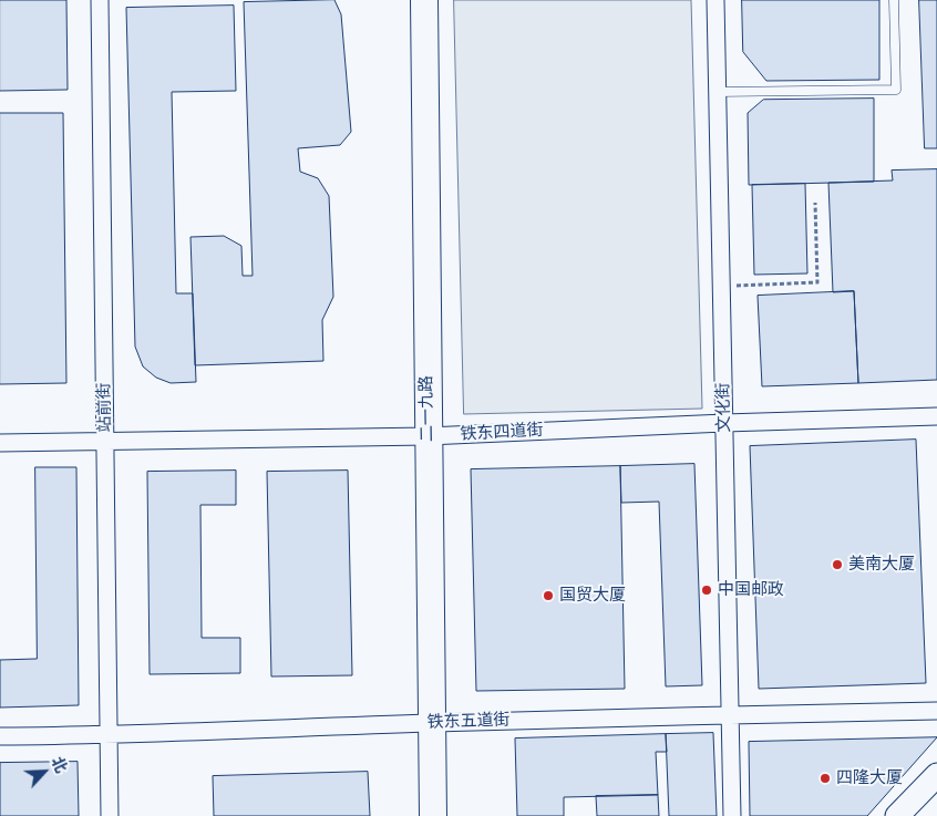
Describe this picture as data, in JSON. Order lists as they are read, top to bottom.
{
  "streets": {
    "main road": ["二一九路"],
    "street": [
      "站前街",
      "文化街",
      "铁东四道街",
      "铁东五道街"
    ]
  },
  "crossings": [
    ["站前街", "铁东四道街"],
    ["站前街", "铁东五道街"],
    ["文化街", "铁东四道街"],
    ["文化街", "铁东五道街"],
    ["二一九路", "铁东四道街"],
    ["二一九路", "铁东五道街"]
  ],
  "places": [
    "美南大厦",
    "中国邮政",
    "国贸大厦",
    "四隆大厦"
  ],
  "north": "top right"
}
